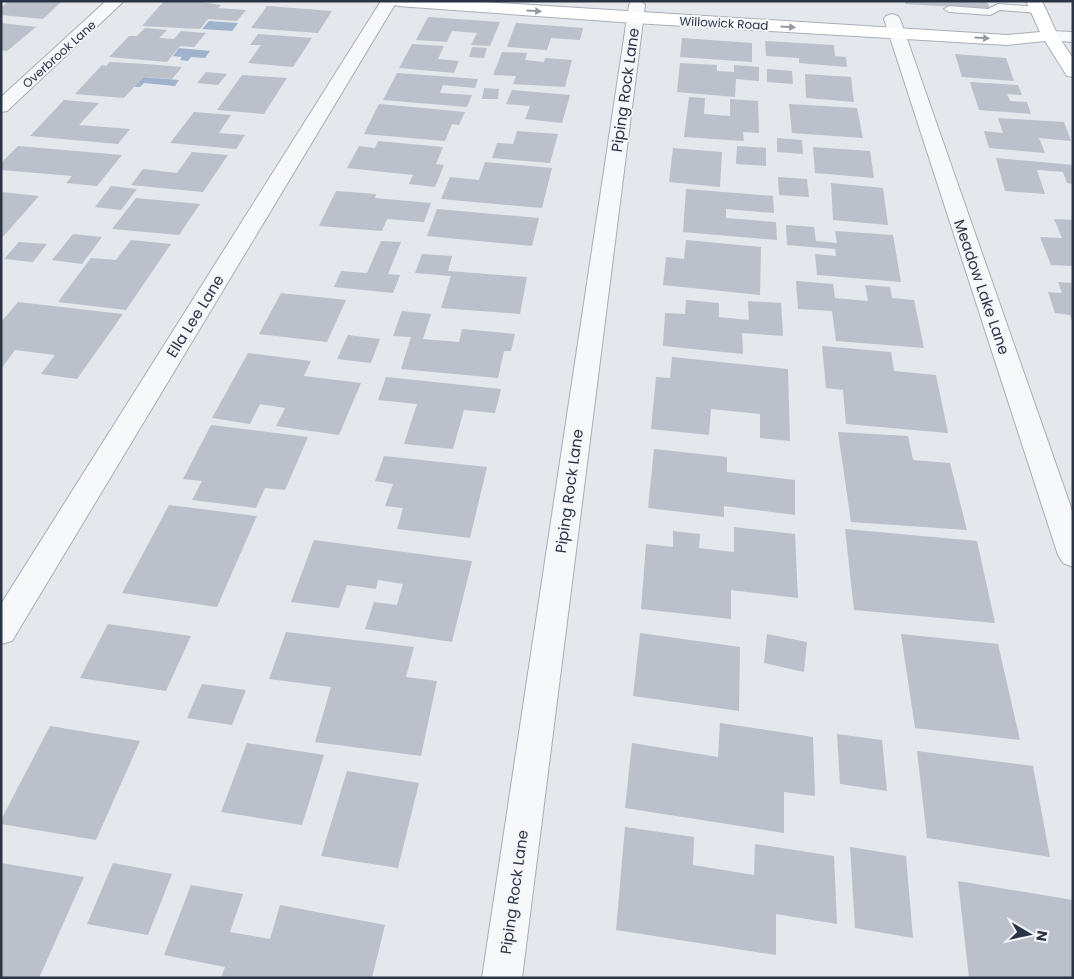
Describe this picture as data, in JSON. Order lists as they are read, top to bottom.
{
  "streets": {
    "main road": ["Willowick Road"],
    "street": [
      "Overbrook Lane",
      "Piping Rock Lane",
      "Meadow Lake Lane",
      "Ella Lee Lane"
    ]
  },
  "crossings": [
    ["Willowick Road", "Piping Rock Lane"],
    ["Willowick Road", "Meadow Lake Lane"]
  ],
  "north": "right"
}
